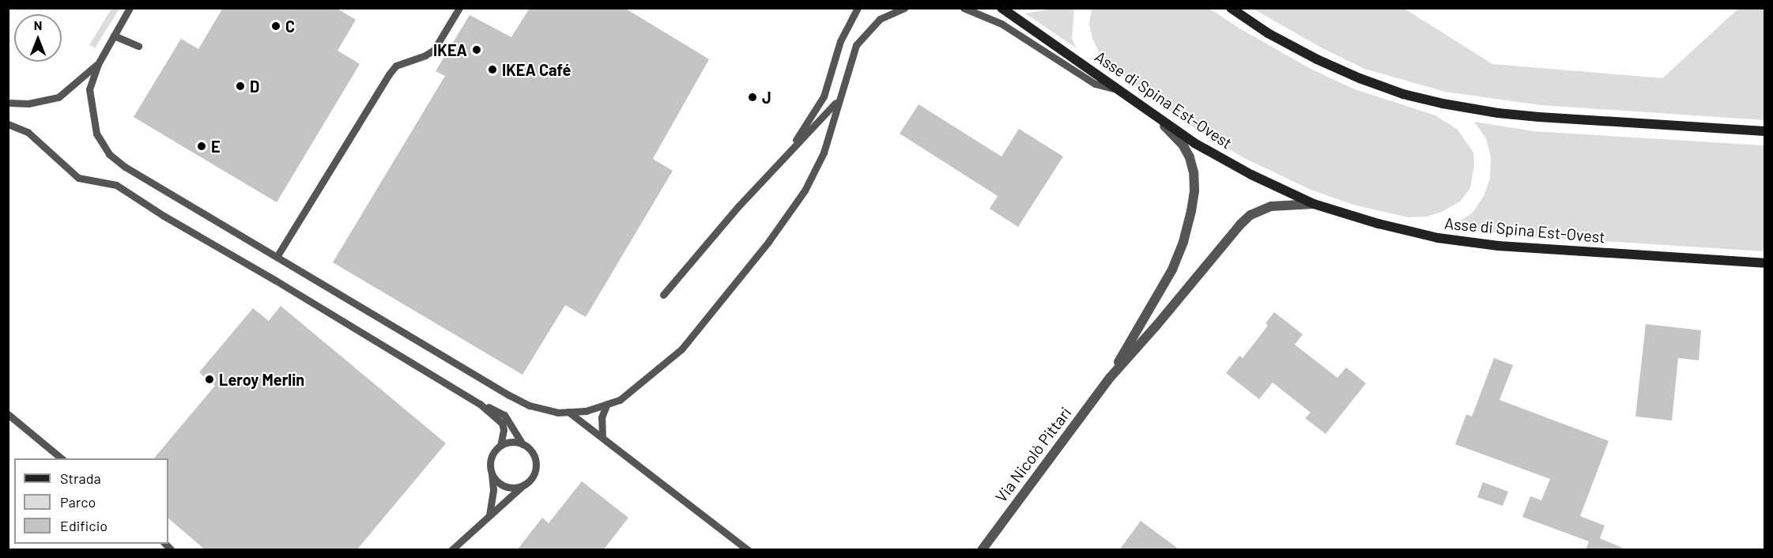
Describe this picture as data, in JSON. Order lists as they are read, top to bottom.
{
  "streets": {
    "main road": ["Asse di Spina Est-Ovest"],
    "street": ["Via Nicolò Pittari"]
  },
  "places": [
    "C",
    "IKEA",
    "IKEA Café",
    "D",
    "J",
    "E",
    "Leroy Merlin"
  ],
  "legend": ["Strada", "Parco", "Edificio"],
  "north": "top"
}
